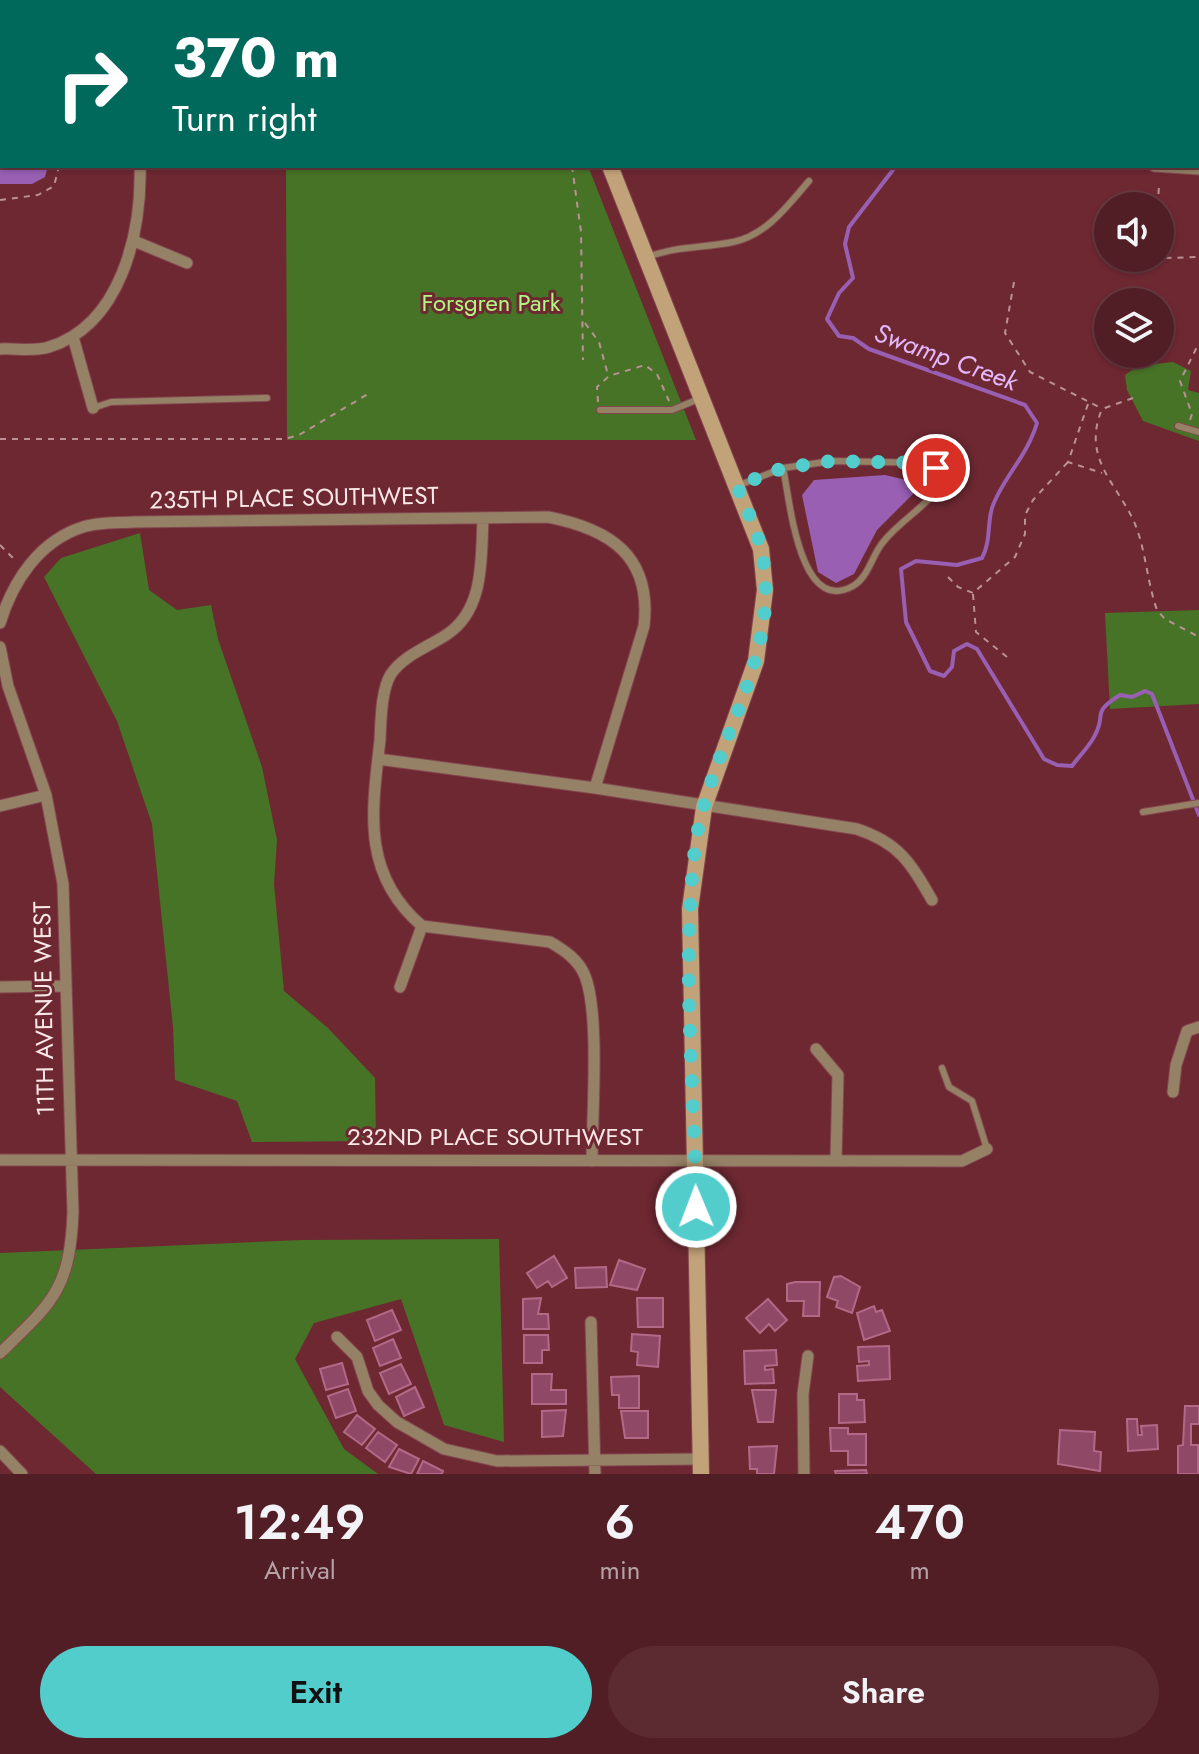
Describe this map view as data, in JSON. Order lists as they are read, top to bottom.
{
  "streets": {
    "street": ["235TH PLACE SOUTHWEST", "11TH AVENUE WEST", "232ND PLACE SOUTHWEST"]
  },
  "crossings": [
    ["11TH AVENUE WEST", "232ND PLACE SOUTHWEST"]
  ],
  "water": ["Swamp Creek"],
  "parks": ["Forsgren Park"],
  "page": {
    "turn": ["370 m", "Turn right"],
    "eta": [
      "12:49",
      "Arrival",
      "6",
      "min",
      "470",
      "m"
    ],
    "buttons": ["Exit", "Share"]
  }
}
